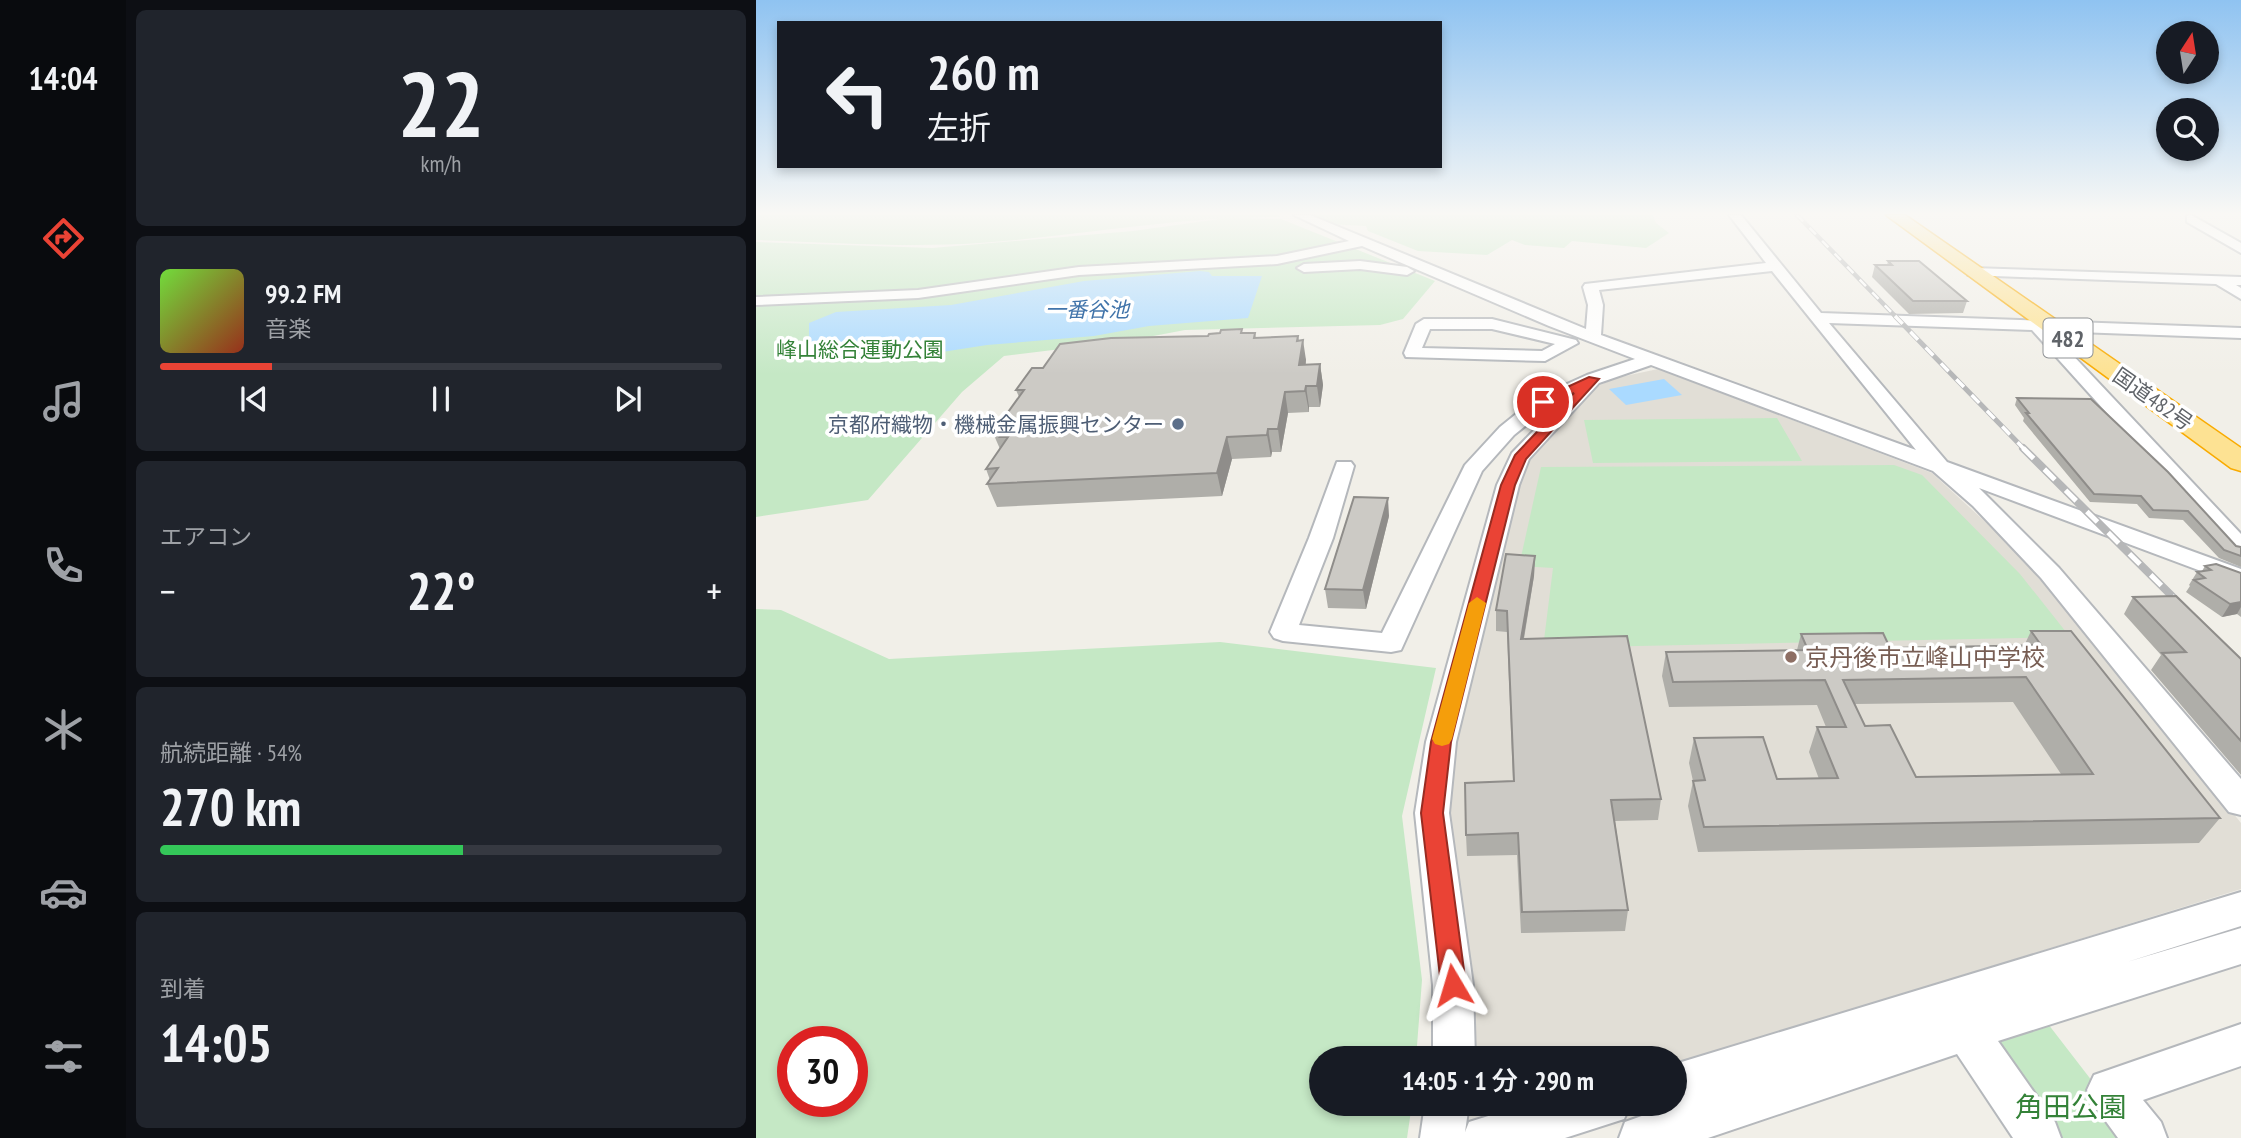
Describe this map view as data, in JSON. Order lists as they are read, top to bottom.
{
  "streets": {
    "highway": ["482", "国道482号"]
  },
  "water": ["一番谷池"],
  "parks": ["峰山総合運動公園", "角田公園"],
  "places": ["京都府織物・機械金属振興センター", "京丹後市立峰山中学校"],
  "north": "top",
  "page": {
    "tabs": "14:04",
    "tile": [
      ["22", "km/h"],
      "エアコン",
      ["航続距離 · 54%", "270 km"],
      ["到着", "14:05"]
    ],
    "turn": ["260 m", "左折"],
    "song": ["99.2 FM", "音楽"],
    "heat": ["−", "22°", "+"],
    "limit": "30",
    "trip": "14:05 · 1 分 · 290 m"
  }
}
